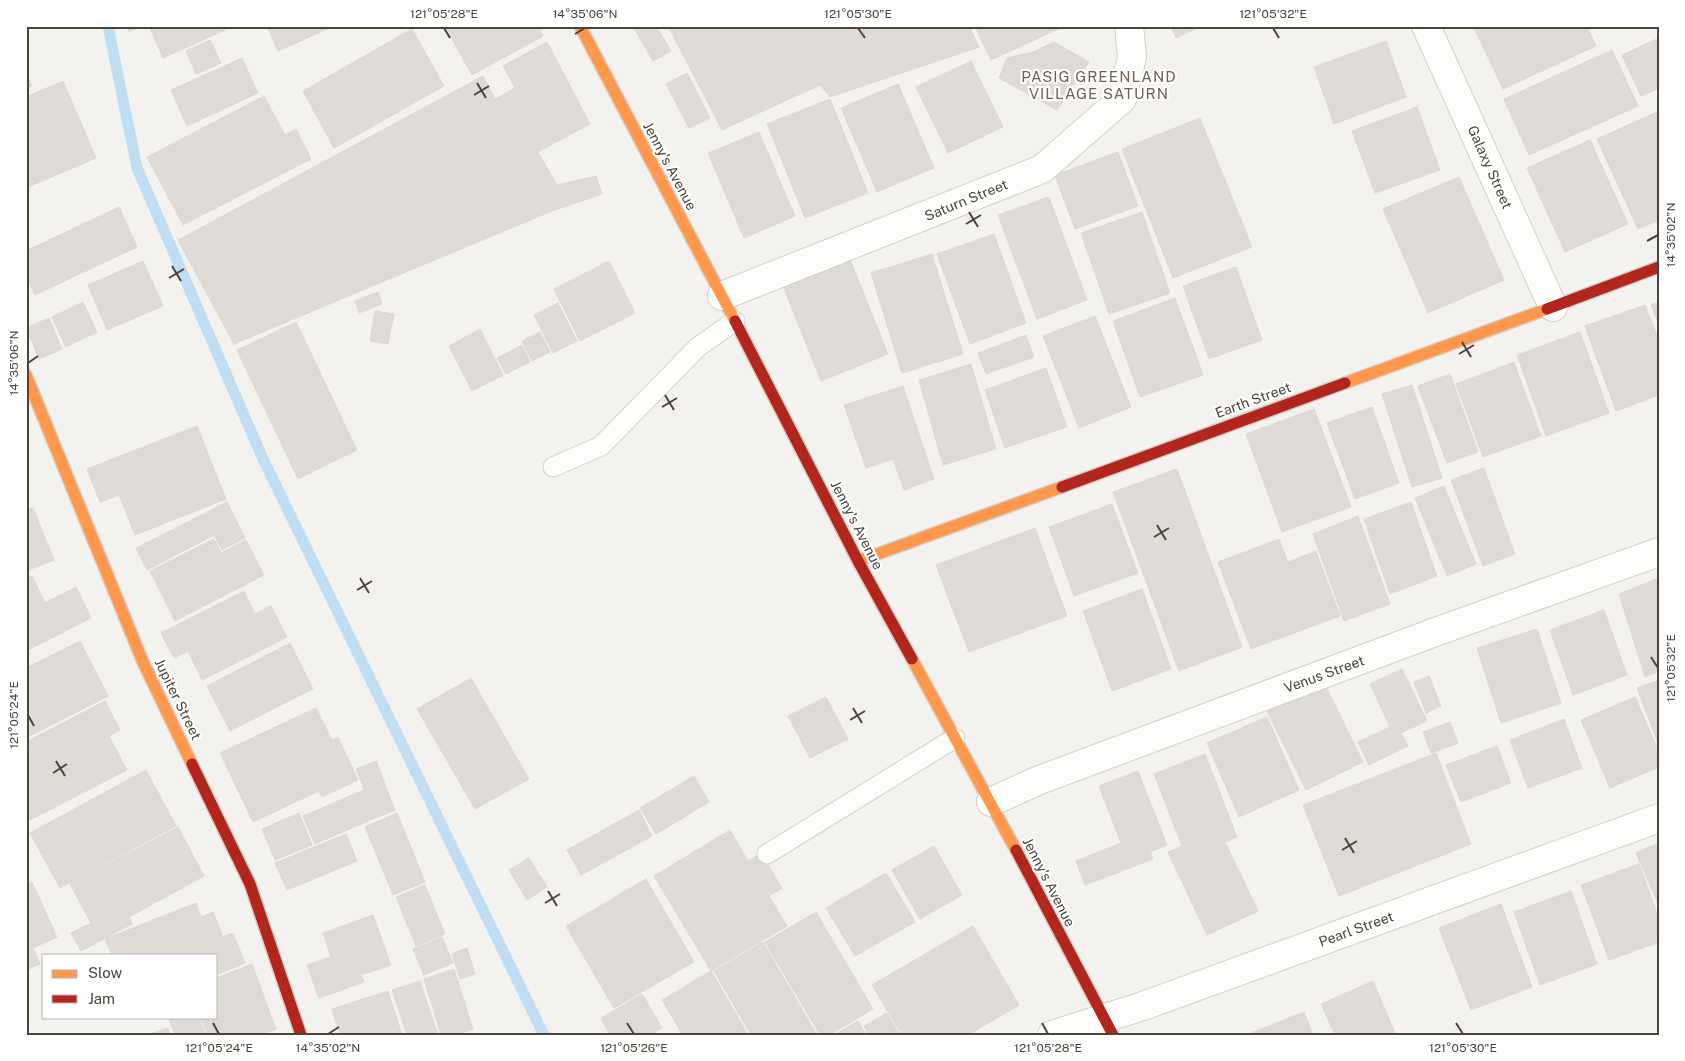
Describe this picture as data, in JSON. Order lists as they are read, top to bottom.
{
  "streets": {
    "street": [
      "Jenny's Avenue",
      "Galaxy Street",
      "Saturn Street",
      "Earth Street",
      "Venus Street",
      "Jupiter Street",
      "Pearl Street"
    ]
  },
  "crossings": [
    ["Jenny's Avenue", "Saturn Street"],
    ["Jenny's Avenue", "Earth Street"],
    ["Jenny's Avenue", "Venus Street"],
    ["Jenny's Avenue", "Pearl Street"],
    ["Galaxy Street", "Earth Street"]
  ],
  "districts": ["PASIG GREENLAND VILLAGE SATURN"],
  "legend": ["Slow", "Jam"],
  "coordinates": [
    "121°05'28\"E",
    "14°35'06\"N",
    "121°05'30\"E",
    "121°05'32\"E",
    "14°35'02\"N",
    "121°05'24\"E",
    "121°05'26\"E"
  ]
}
